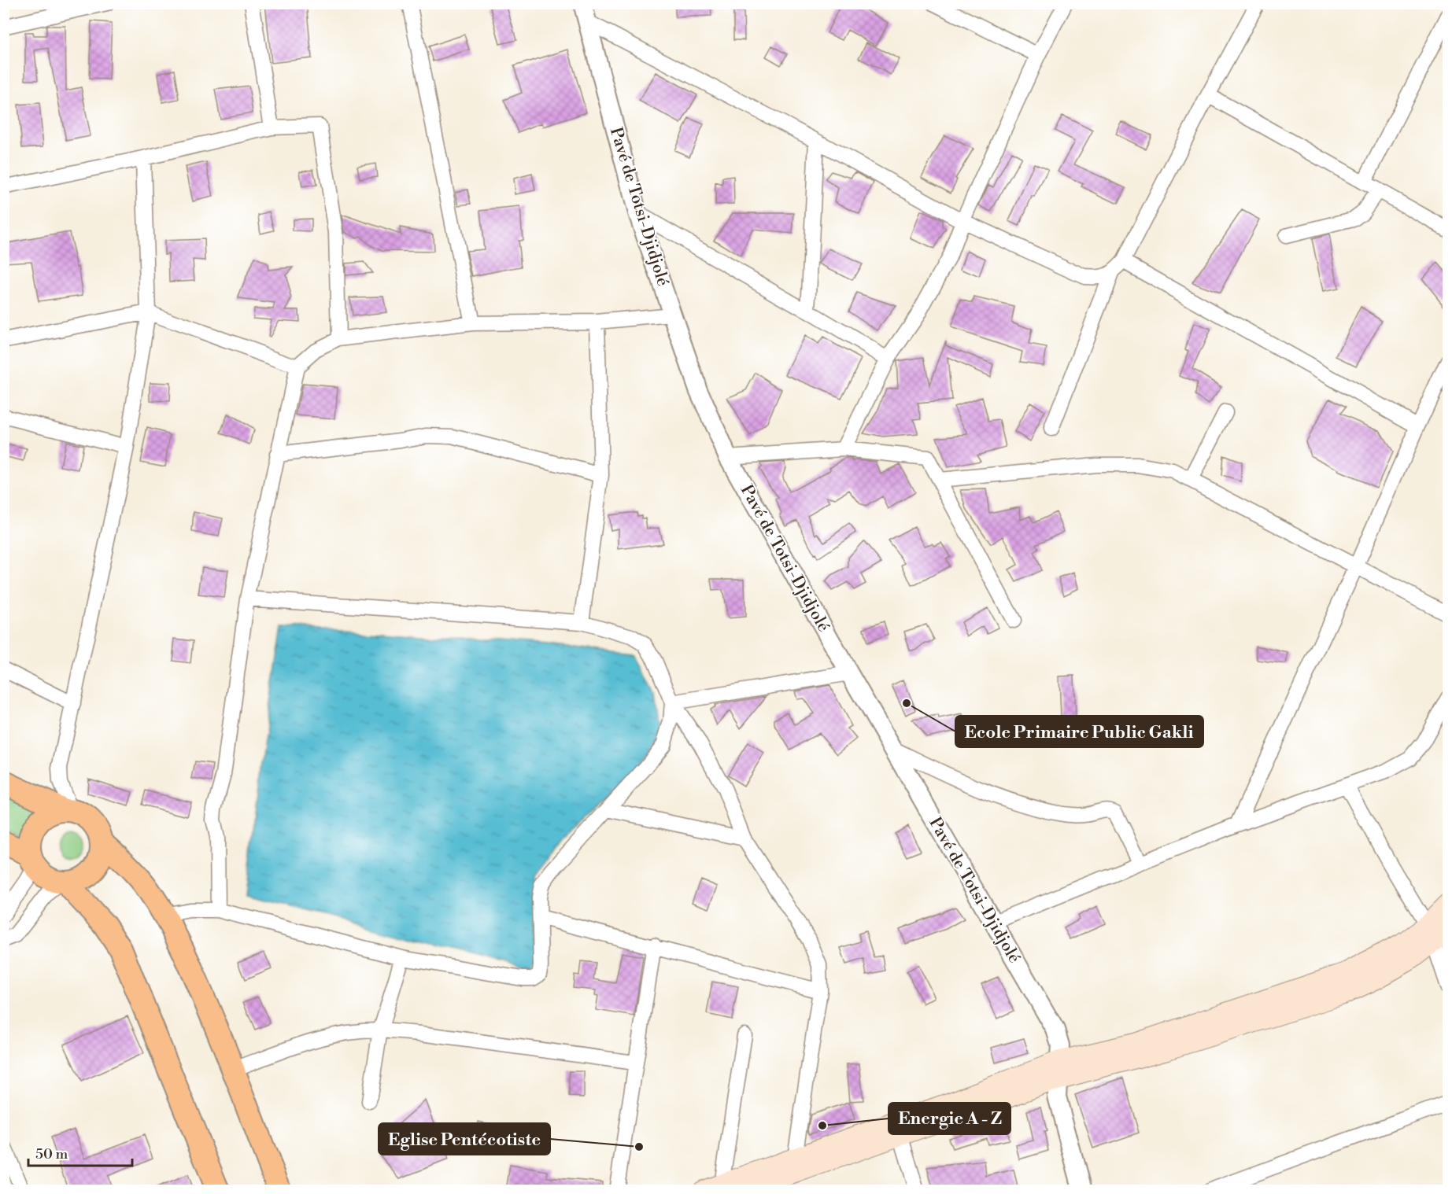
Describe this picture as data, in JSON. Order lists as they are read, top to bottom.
{
  "streets": {
    "street": ["Pavé de Totsi-Djidjolé"]
  },
  "places": ["Ecole Primaire Public Gakli", "Energie A - Z", "Eglise Pentécotiste"],
  "scale_bar": "50 m"
}
